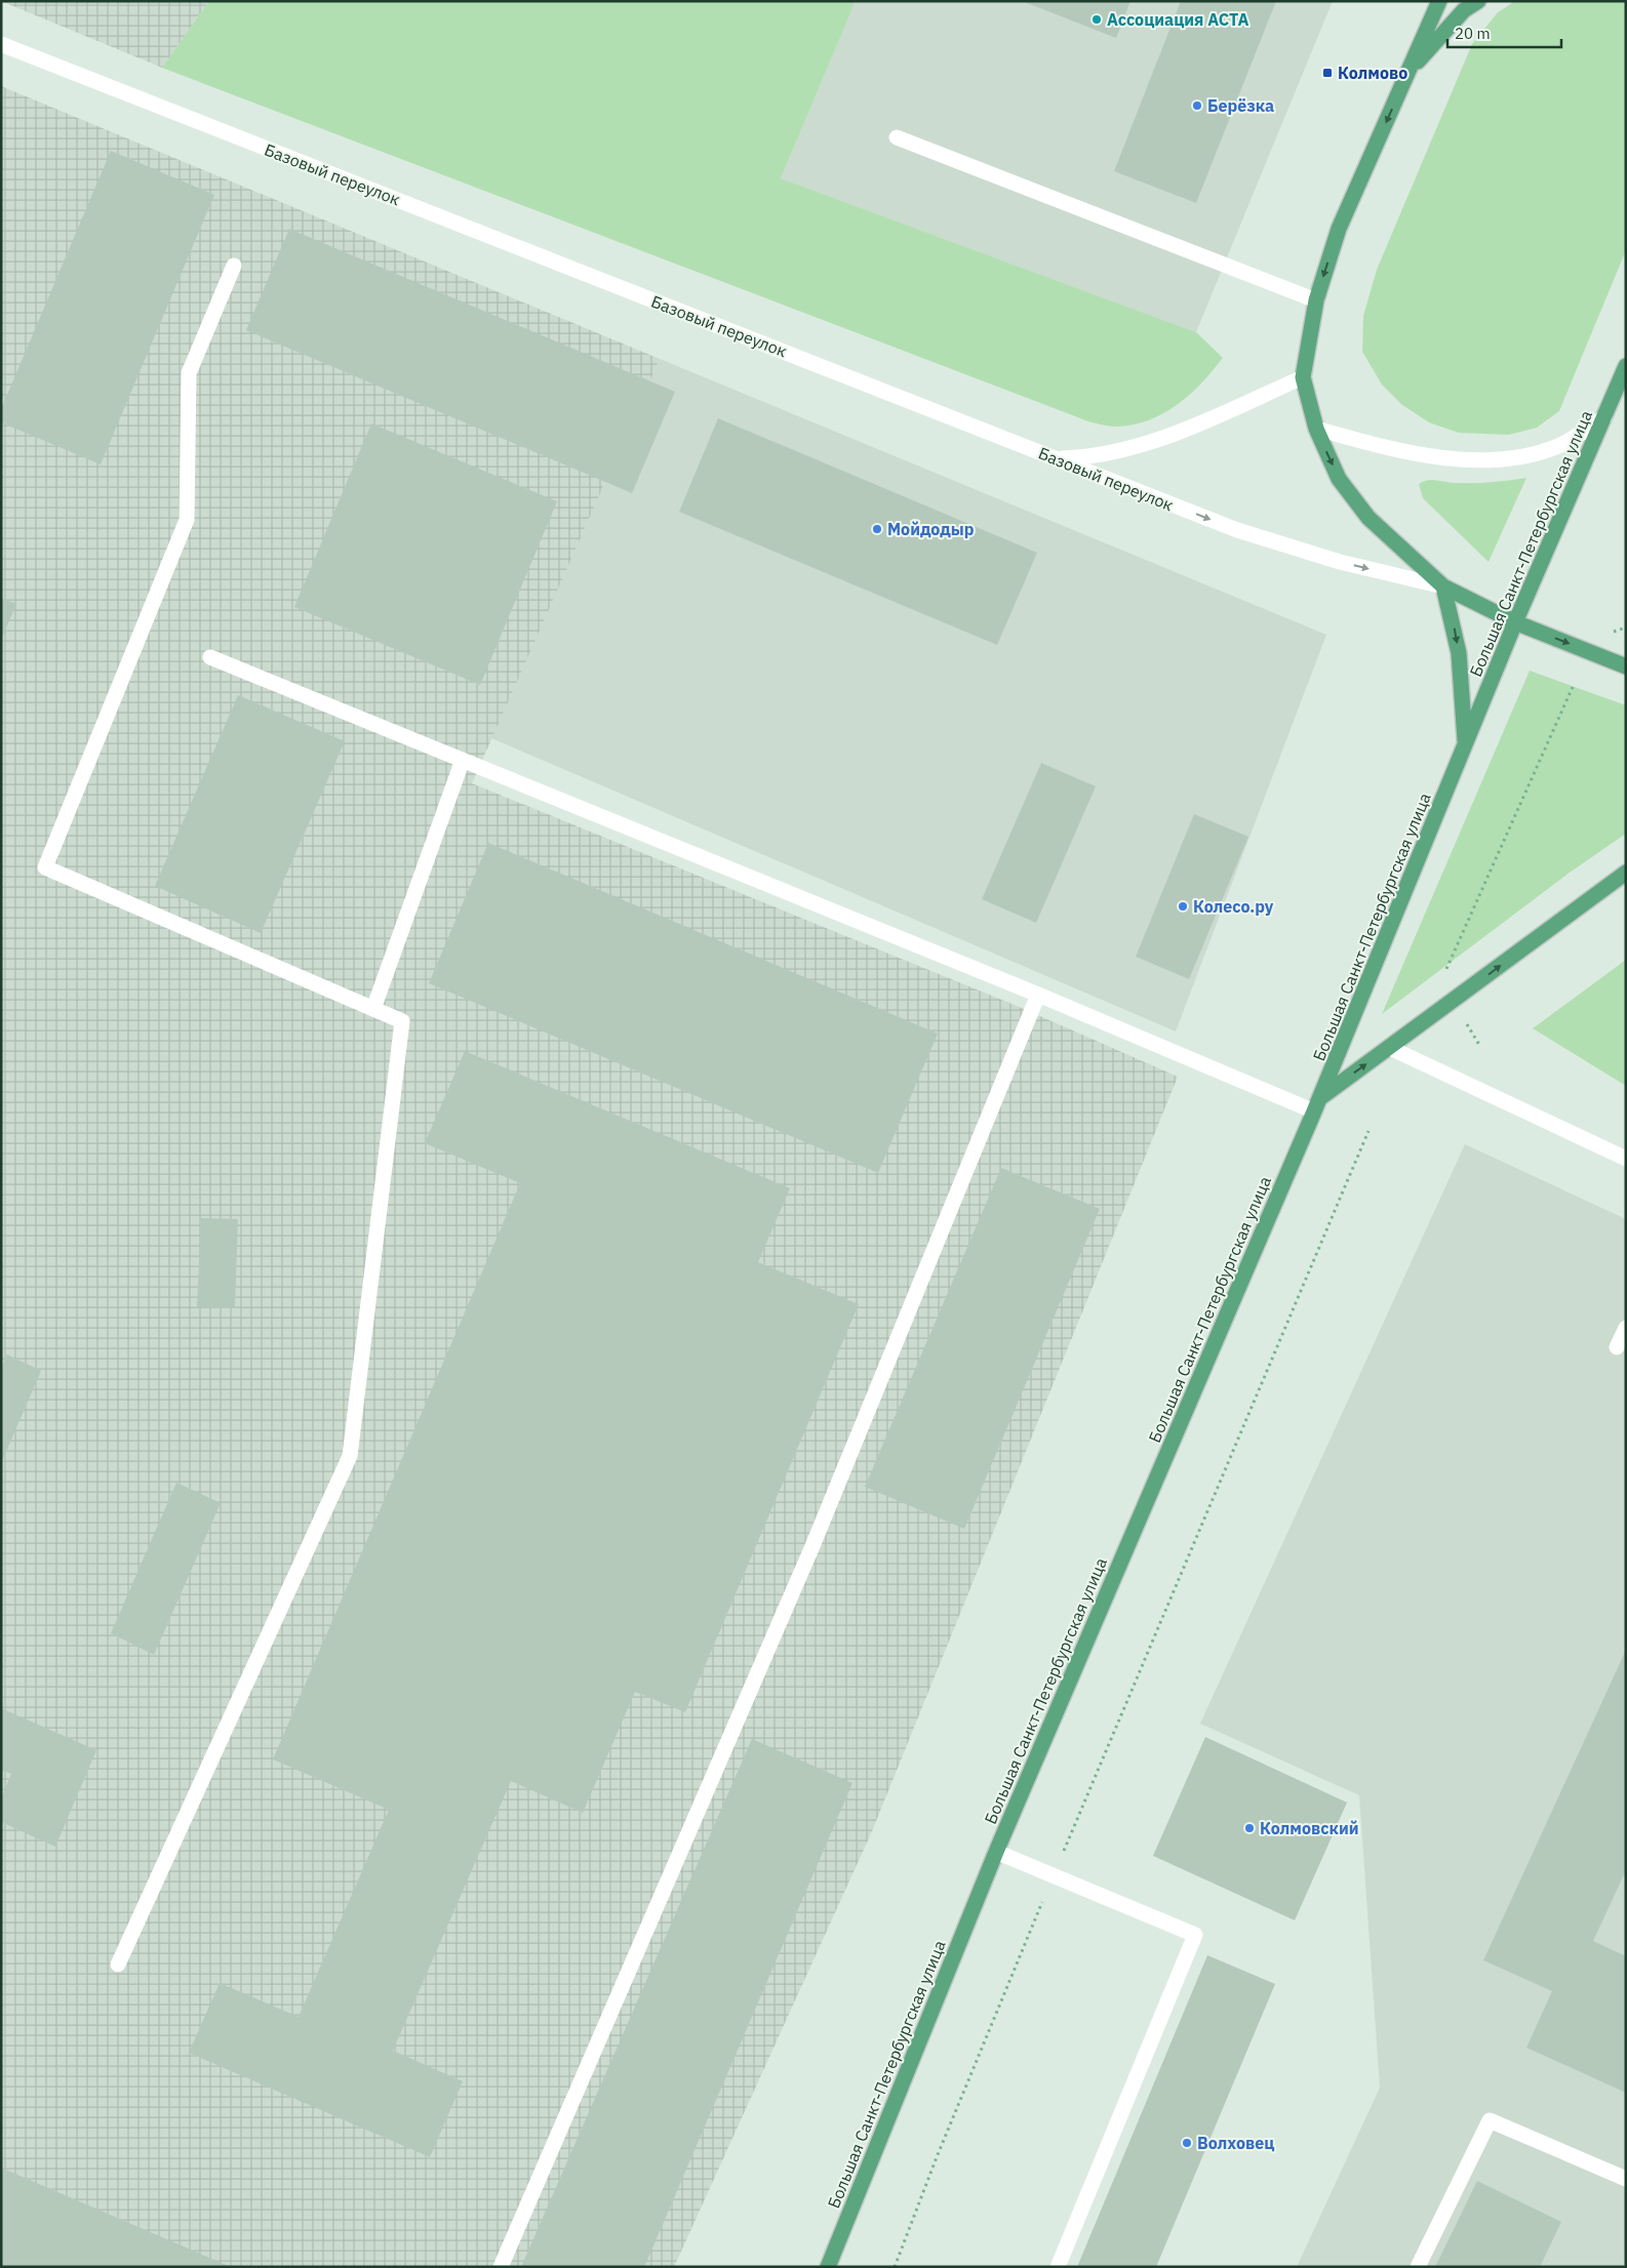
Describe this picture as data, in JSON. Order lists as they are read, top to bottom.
{
  "streets": {
    "main road": ["Большая Санкт-Петербургская улица"],
    "lane": ["Базовый переулок"]
  },
  "places": {
    "other": [
      "Ассоциация АСТА",
      "Берёзка",
      "Мойдодыр",
      "Колесо.ру",
      "Колмовский",
      "Волховец"
    ],
    "transit": ["Колмово"]
  },
  "scale_bar": "20 m"
}
